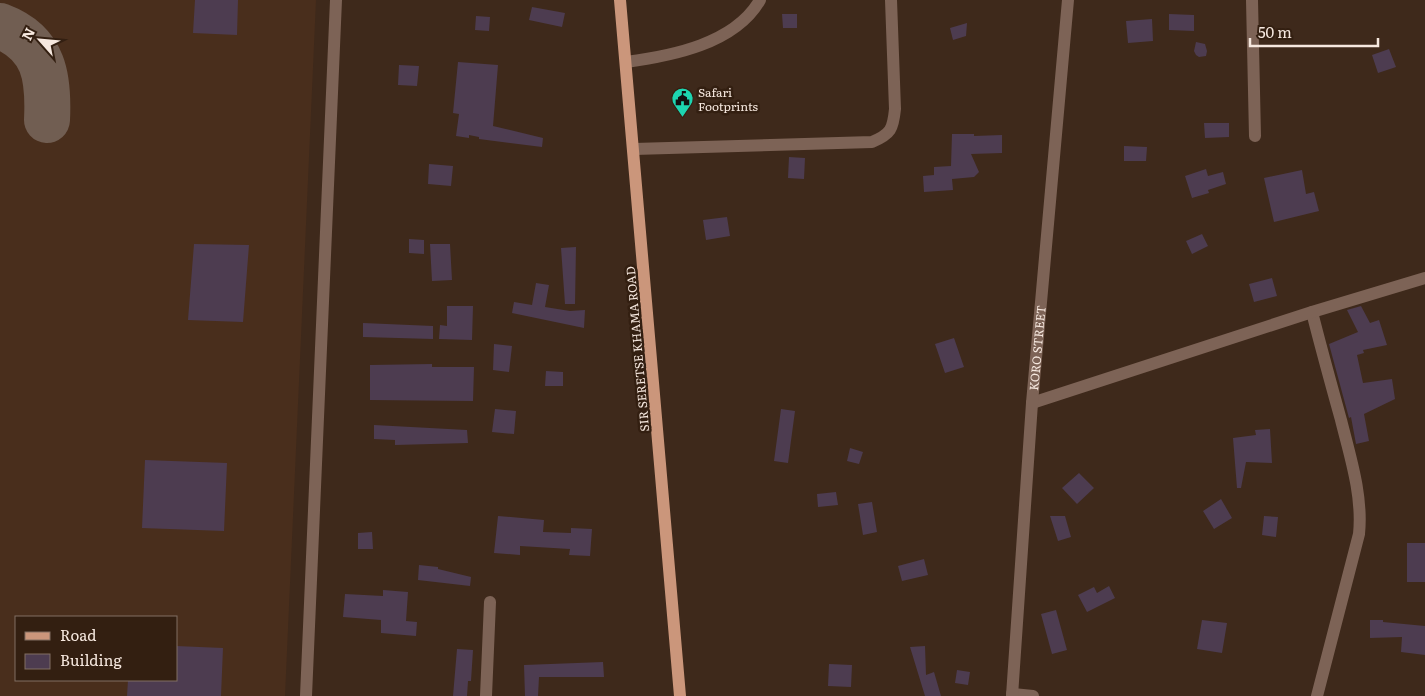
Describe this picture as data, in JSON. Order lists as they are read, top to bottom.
{
  "streets": {
    "main road": ["SIR SERETSE KHAMA ROAD"],
    "street": ["KORO STREET"]
  },
  "places": {
    "public building": ["Safari Footprints"]
  },
  "legend": ["Road", "Building"],
  "scale_bar": "50 m",
  "north": "top left"
}
